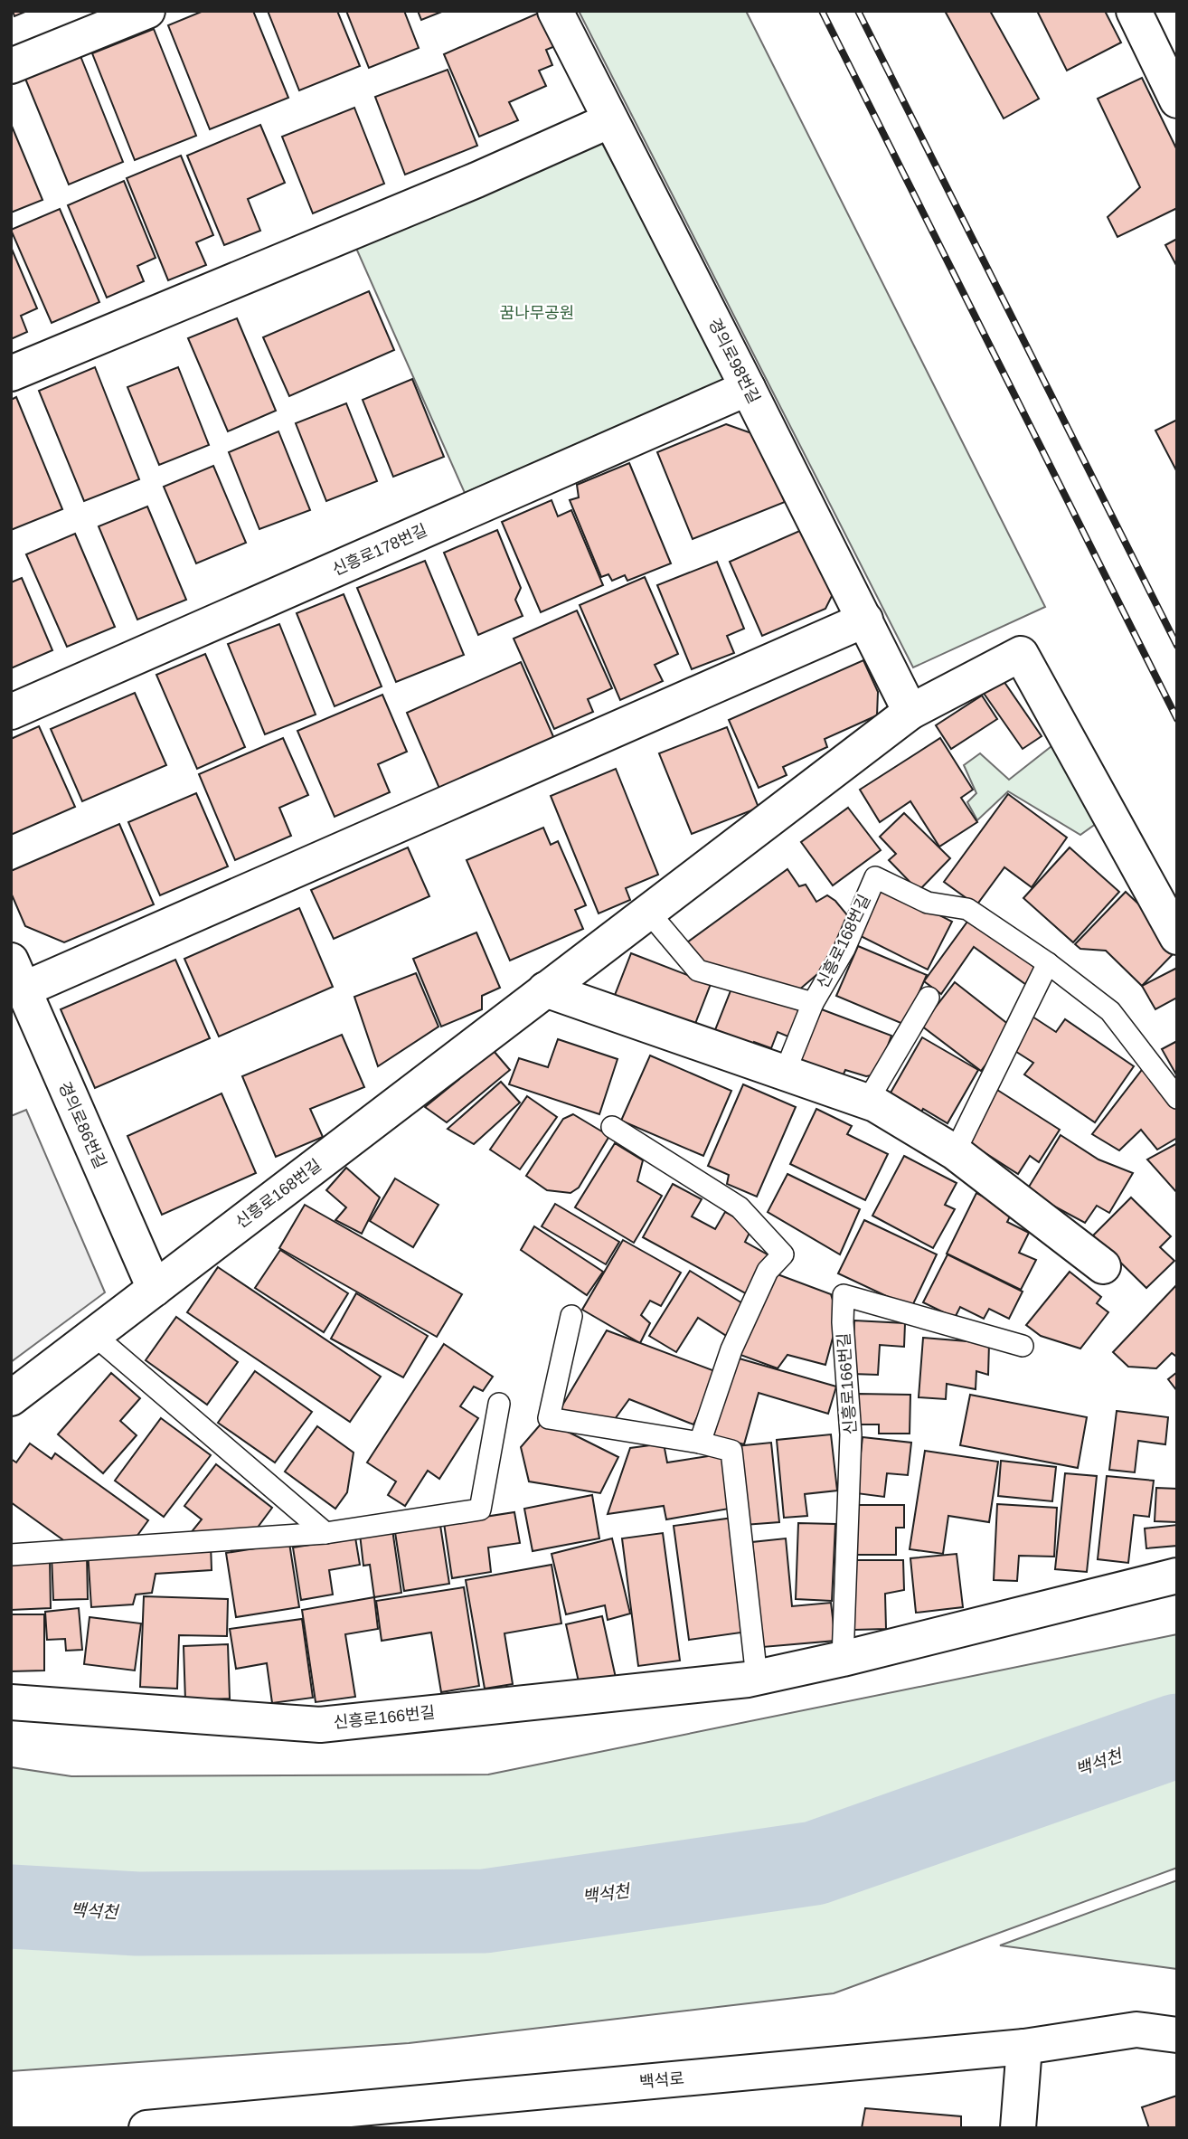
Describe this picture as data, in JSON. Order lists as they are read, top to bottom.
{
  "streets": {
    "street": [
      "경의로98번길",
      "신흥로178번길",
      "신흥로168번길",
      "경의로86번길",
      "신흥로166번길",
      "백석로"
    ]
  },
  "crossings": [
    ["경의로98번길", "신흥로178번길"],
    ["경의로98번길", "신흥로168번길"],
    ["신흥로168번길", "경의로86번길"]
  ],
  "water": ["백석천"],
  "parks": ["꿈나무공원"]
}
